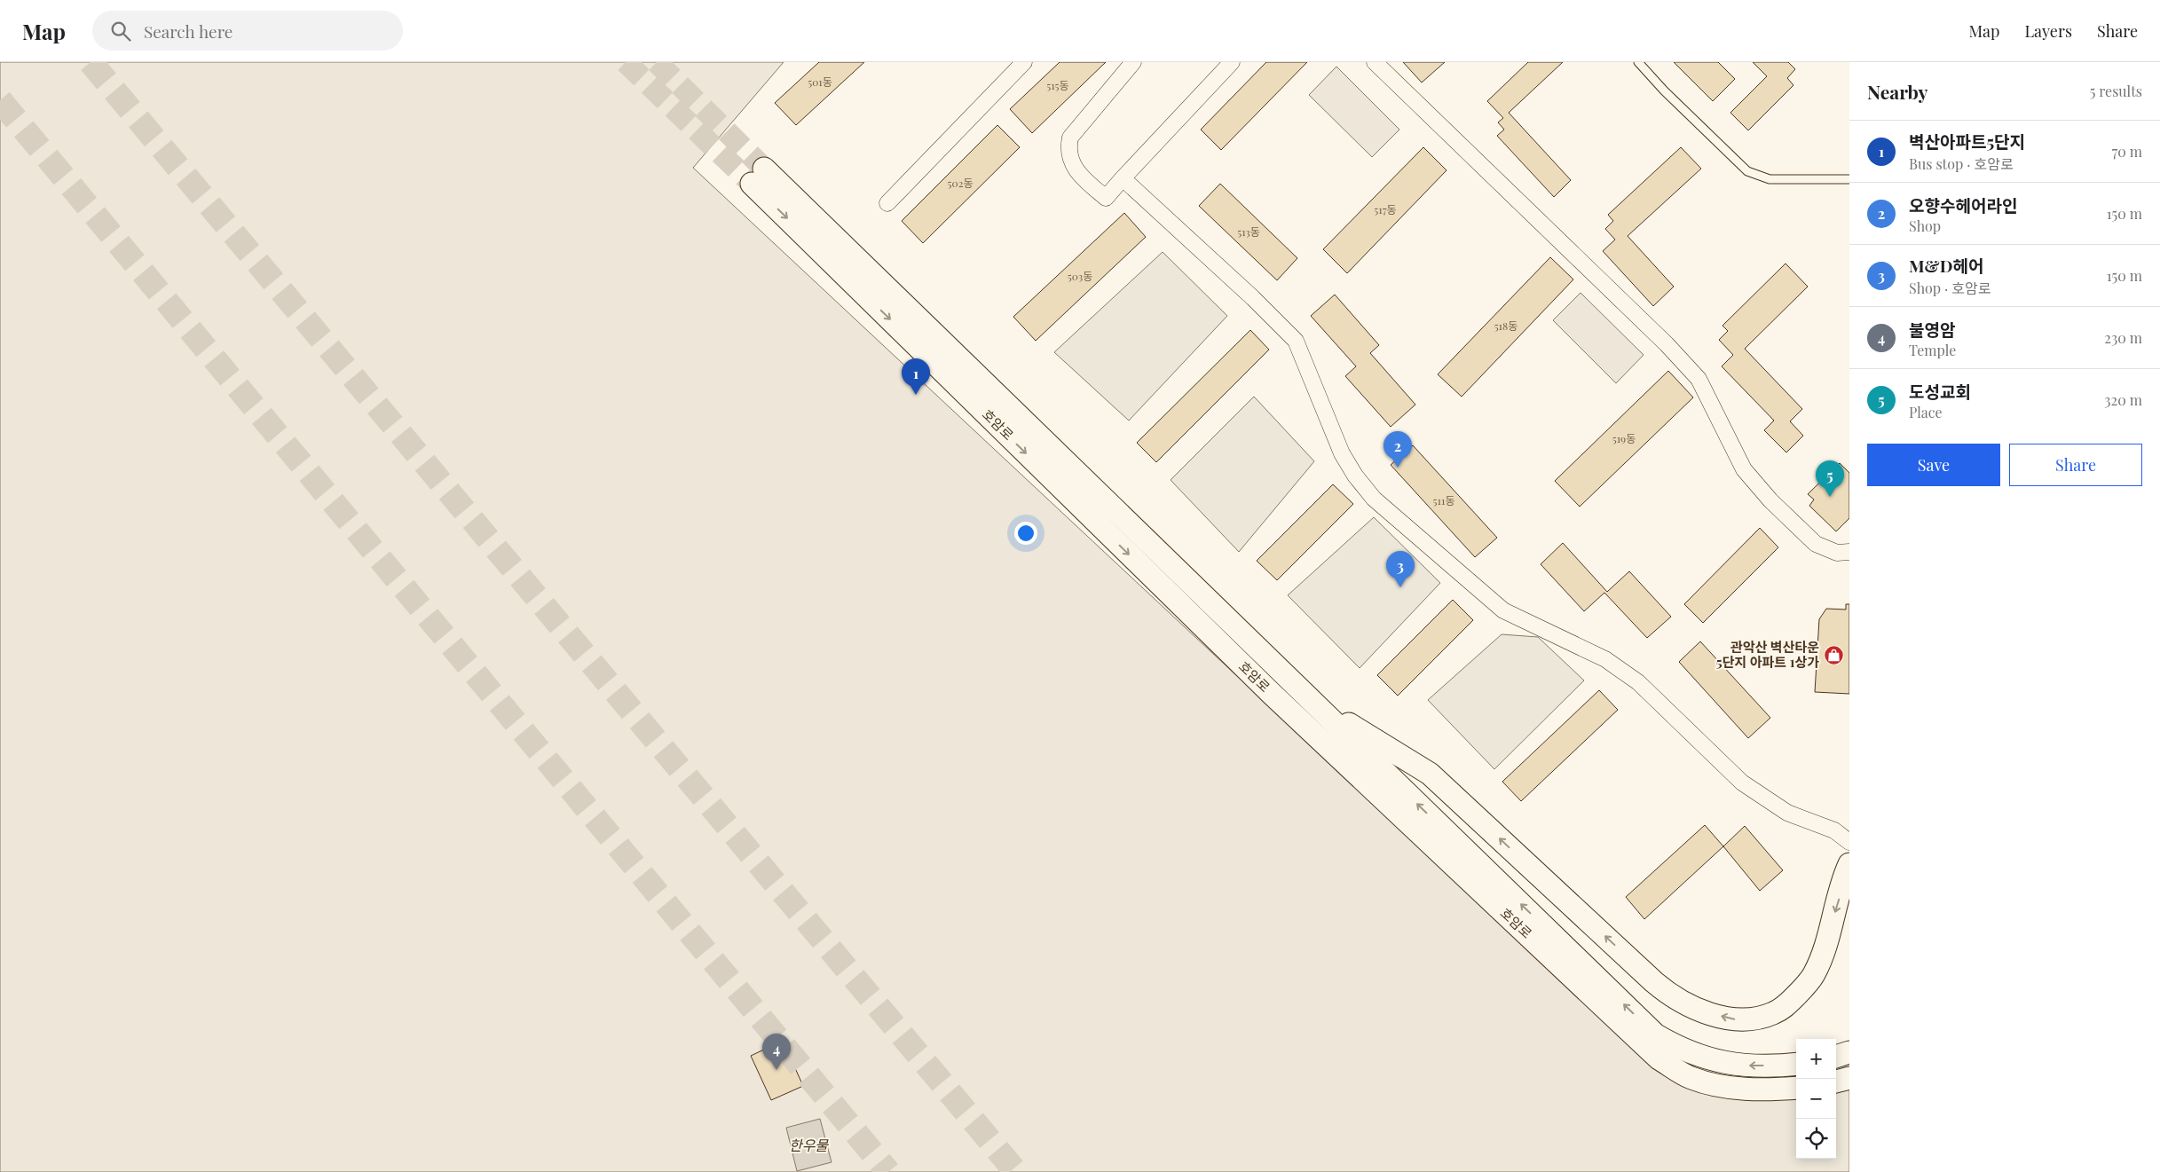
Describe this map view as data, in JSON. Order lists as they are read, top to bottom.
{
  "streets": {
    "main road": ["호암로"]
  },
  "water": ["한우물"],
  "places": {
    "shop": ["관악산 벽산타운 5단지 아파트 1상가"]
  },
  "house_numbers": [
    "501동",
    "515동",
    "502동",
    "517동",
    "513동",
    "503동",
    "518동",
    "519동",
    "511동"
  ],
  "page": {
    "header": "Map",
    "search": "Search here",
    "nav": ["Map", "Layers", "Share"],
    "heading": ["Nearby", "5 results"],
    "list": [
      {
        "mark": "1",
        "name": "벽산아파트5단지",
        "note": "Bus stop · 호암로",
        "value": "70 m"
      },
      {
        "mark": "2",
        "name": "오향수헤어라인",
        "note": "Shop",
        "value": "150 m"
      },
      {
        "mark": "3",
        "name": "M&D헤어",
        "note": "Shop · 호암로",
        "value": "150 m"
      },
      {
        "mark": "4",
        "name": "불영암",
        "note": "Temple",
        "value": "230 m"
      },
      {
        "mark": "5",
        "name": "도성교회",
        "note": "Place",
        "value": "320 m"
      }
    ],
    "pins": [
      "1",
      "2",
      "5",
      "3",
      "4"
    ],
    "buttons": ["Save", "Share"],
    "map_buttons": ["+", "−"]
  }
}
